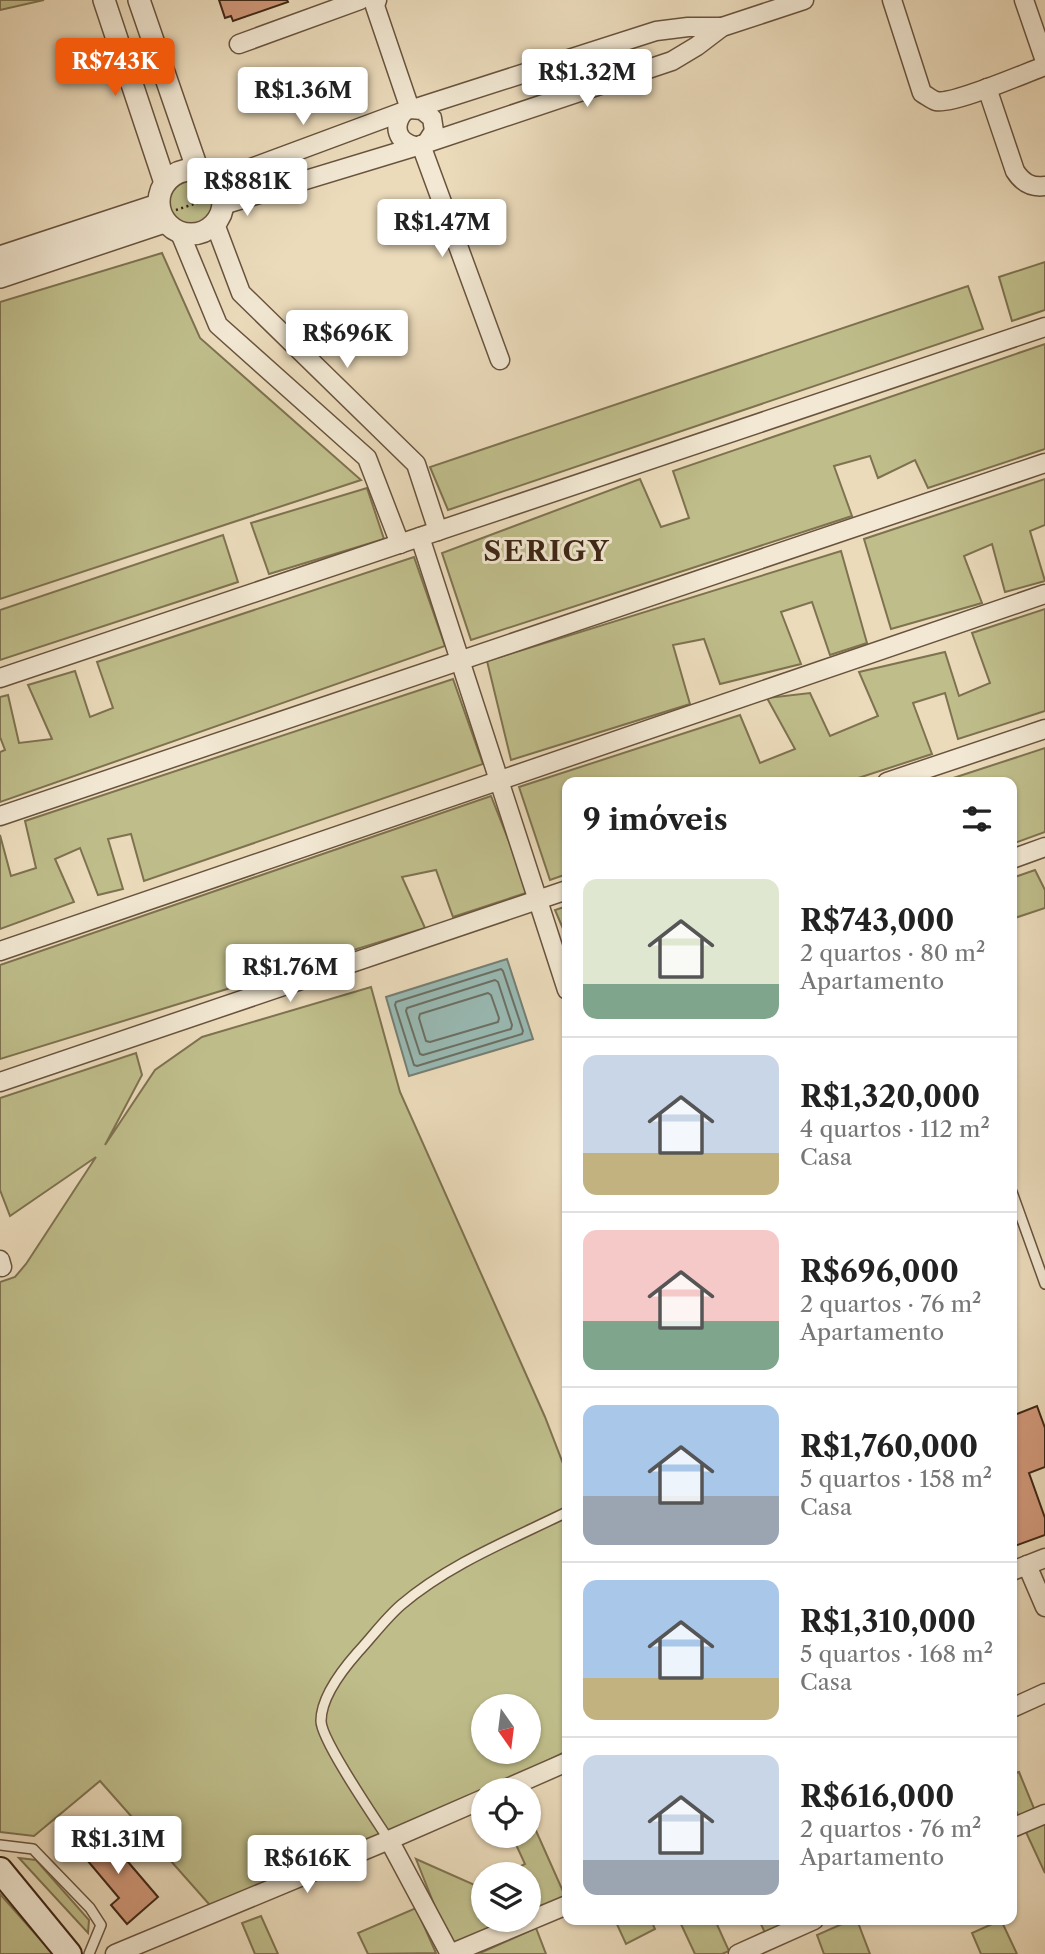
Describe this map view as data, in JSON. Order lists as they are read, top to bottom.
{
  "districts": ["SERIGY"],
  "north": "bottom",
  "page": {
    "price": [
      "R$743K",
      "R$1.32M",
      "R$1.36M",
      "R$881K",
      "R$1.47M",
      "R$696K",
      "R$1.76M",
      "R$1.31M",
      "R$616K"
    ],
    "heading": "9 imóveis",
    "list": [
      {
        "name": "R$743,000",
        "note": "2 quartos · 80 m² · Apartamento"
      },
      {
        "name": "R$1,320,000",
        "note": "4 quartos · 112 m² · Casa"
      },
      {
        "name": "R$696,000",
        "note": "2 quartos · 76 m² · Apartamento"
      },
      {
        "name": "R$1,760,000",
        "note": "5 quartos · 158 m² · Casa"
      },
      {
        "name": "R$1,310,000",
        "note": "5 quartos · 168 m² · Casa"
      },
      {
        "name": "R$616,000",
        "note": "2 quartos · 76 m² · Apartamento"
      }
    ]
  }
}
